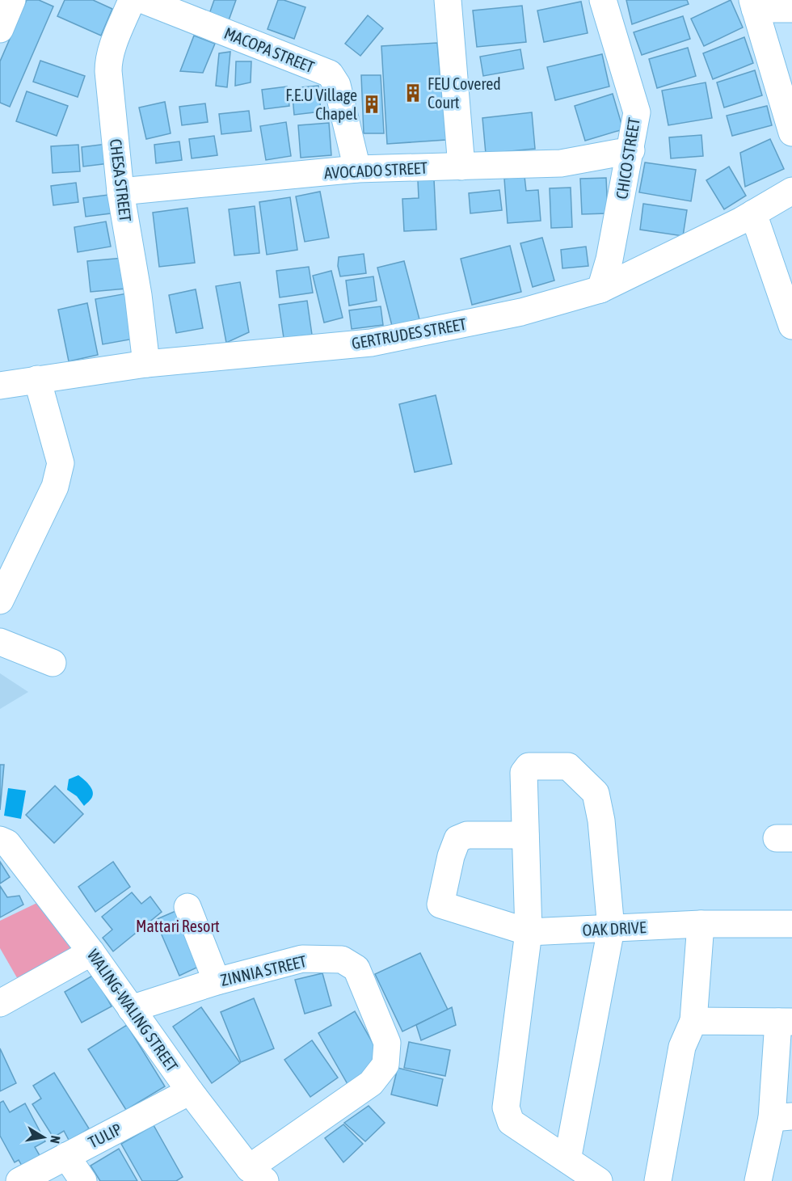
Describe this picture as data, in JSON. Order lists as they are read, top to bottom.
{
  "streets": {
    "street": [
      "MACOPA STREET",
      "CHICO STREET",
      "AVOCADO STREET",
      "CHESA STREET",
      "GERTRUDES STREET",
      "OAK DRIVE",
      "ZINNIA STREET",
      "WALING-WALING STREET",
      "TULIP"
    ]
  },
  "crossings": [
    ["MACOPA STREET", "AVOCADO STREET"],
    ["CHICO STREET", "AVOCADO STREET"],
    ["CHICO STREET", "GERTRUDES STREET"],
    ["AVOCADO STREET", "CHESA STREET"],
    ["CHESA STREET", "GERTRUDES STREET"],
    ["ZINNIA STREET", "WALING-WALING STREET"],
    ["WALING-WALING STREET", "TULIP"]
  ],
  "parks": ["Mattari Resort"],
  "places": {
    "building": ["FEU Covered Court", "F.E.U Village Chapel"]
  },
  "north": "right"
}
